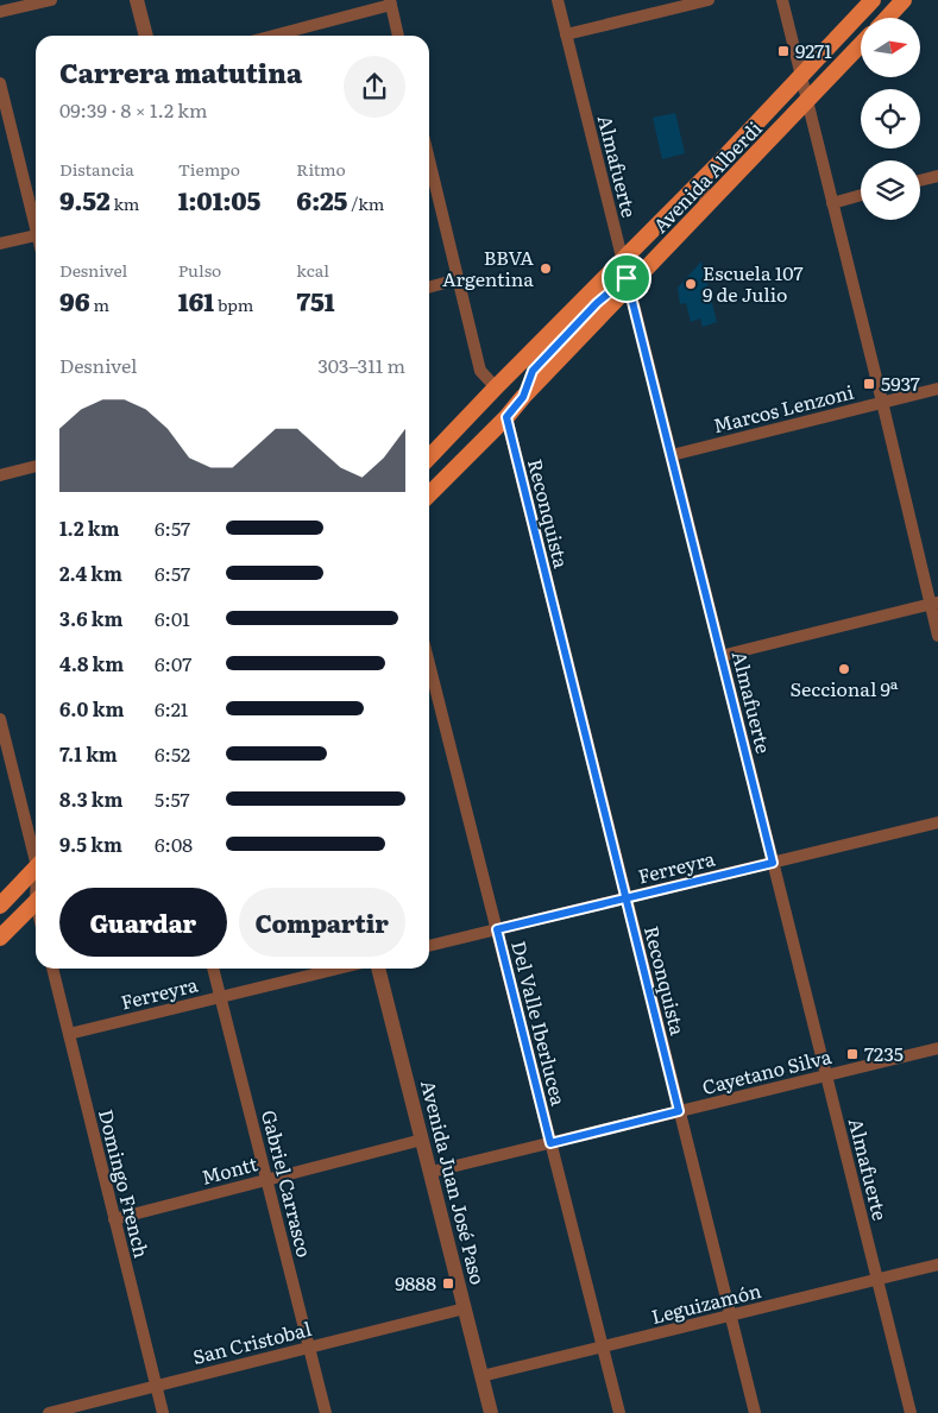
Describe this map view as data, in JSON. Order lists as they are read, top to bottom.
{
  "streets": {
    "main road": ["Avenida Alberdi"],
    "street": [
      "Almafuerte",
      "Marcos Lenzoni",
      "Reconquista",
      "Ferreyra",
      "Del Valle Iberlucea",
      "Cayetano Silva",
      "Montt",
      "Avenida Juan José Paso",
      "Domingo French",
      "Gabriel Carrasco",
      "Leguizamón",
      "San Cristobal"
    ]
  },
  "crossings": [
    ["Almafuerte", "Avenida Alberdi"],
    ["Almafuerte", "Marcos Lenzoni"],
    ["Almafuerte", "Ferreyra"],
    ["Almafuerte", "Cayetano Silva"],
    ["Almafuerte", "Leguizamón"],
    ["Avenida Alberdi", "Reconquista"],
    ["Reconquista", "Ferreyra"],
    ["Reconquista", "Cayetano Silva"],
    ["Reconquista", "Leguizamón"],
    ["Ferreyra", "Del Valle Iberlucea"],
    ["Ferreyra", "Domingo French"],
    ["Ferreyra", "Gabriel Carrasco"],
    ["Del Valle Iberlucea", "Cayetano Silva"],
    ["Del Valle Iberlucea", "Leguizamón"],
    ["Cayetano Silva", "Avenida Juan José Paso"],
    ["Montt", "Avenida Juan José Paso"],
    ["Montt", "Domingo French"],
    ["Montt", "Gabriel Carrasco"],
    ["Avenida Juan José Paso", "Leguizamón"],
    ["Avenida Juan José Paso", "San Cristobal"],
    ["Domingo French", "San Cristobal"],
    ["Gabriel Carrasco", "San Cristobal"]
  ],
  "places": {
    "transit": [
      "9271",
      "5937",
      "7235",
      "9888"
    ],
    "other": ["BBVA Argentina", "Escuela 107 9 de Julio", "Seccional 9ª"]
  },
  "north": "right",
  "page": {
    "heading": ["Carrera matutina", "09:39 · 8 × 1.2 km"],
    "stats": [
      ["Distancia", "9.52 km"],
      ["Tiempo", "1:01:05"],
      ["Ritmo", "6:25 /km"],
      ["Desnivel", "96 m"],
      ["Pulso", "161 bpm"],
      ["kcal", "751"]
    ],
    "chart": ["Desnivel", "303–311 m"],
    "list": [
      {
        "name": "1.2 km",
        "note": "6:57"
      },
      {
        "name": "2.4 km",
        "note": "6:57"
      },
      {
        "name": "3.6 km",
        "note": "6:01"
      },
      {
        "name": "4.8 km",
        "note": "6:07"
      },
      {
        "name": "6.0 km",
        "note": "6:21"
      },
      {
        "name": "7.1 km",
        "note": "6:52"
      },
      {
        "name": "8.3 km",
        "note": "5:57"
      },
      {
        "name": "9.5 km",
        "note": "6:08"
      }
    ],
    "buttons": ["Guardar", "Compartir"]
  }
}
